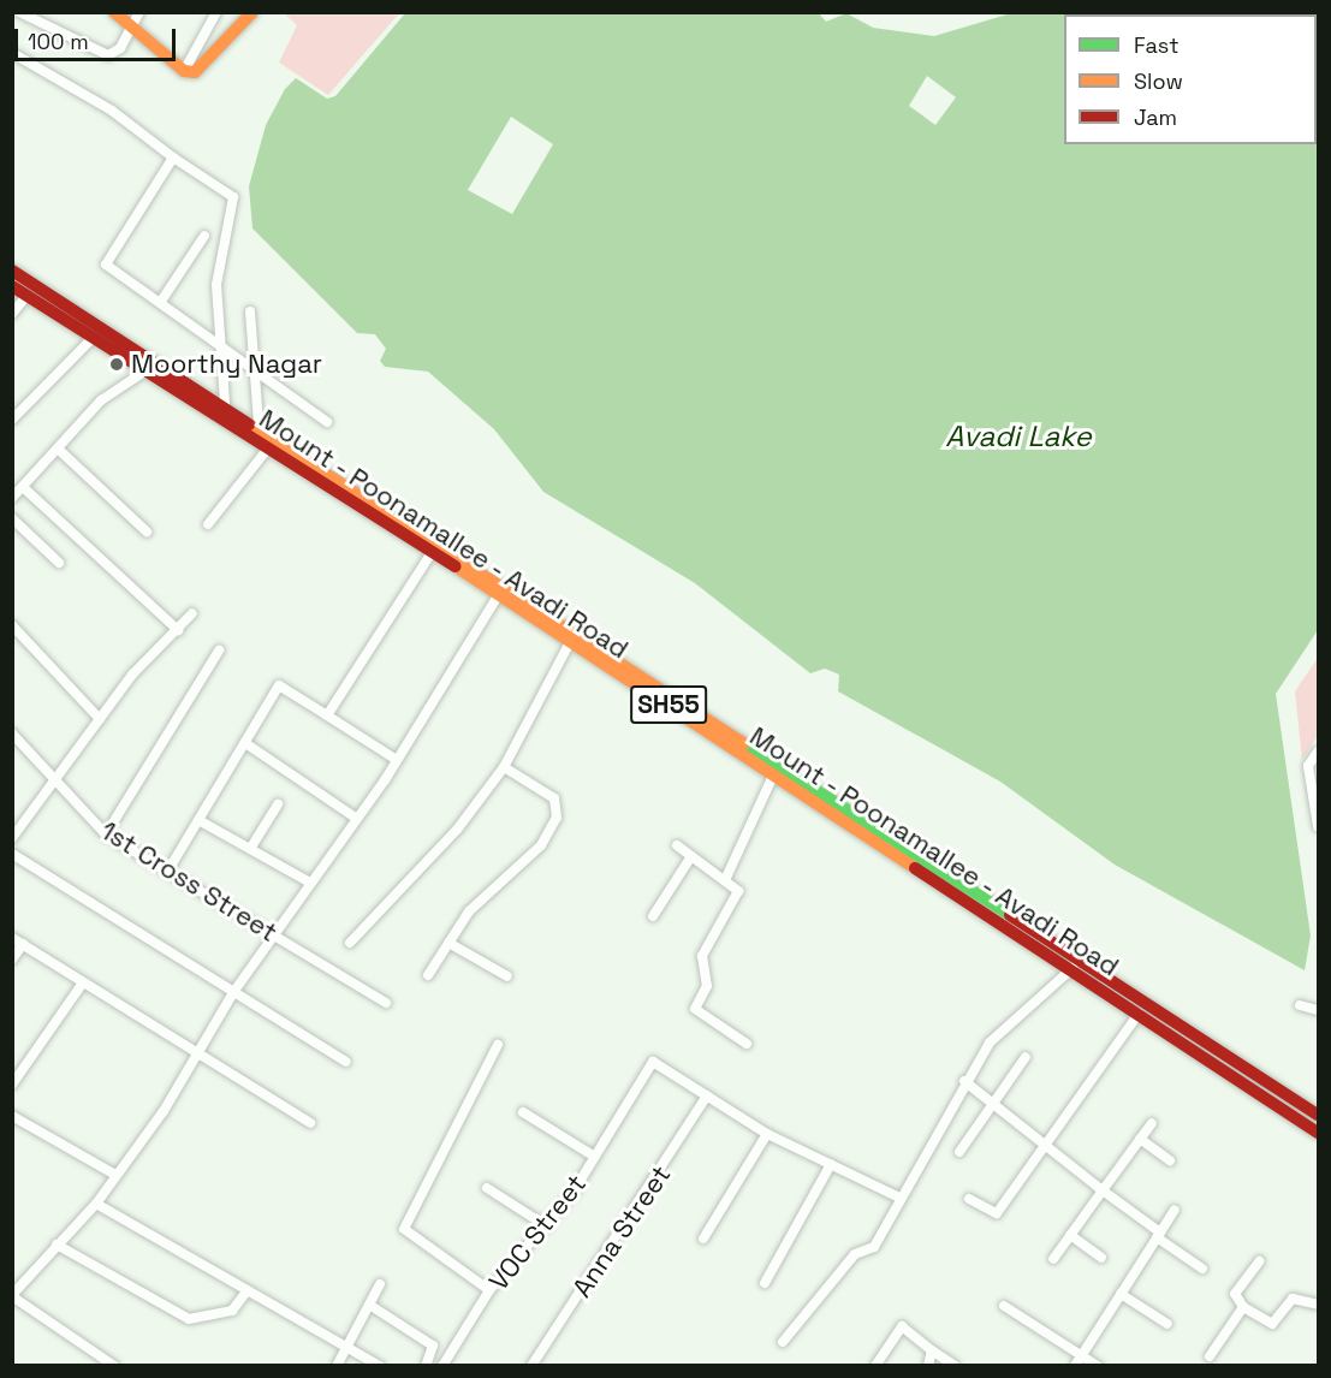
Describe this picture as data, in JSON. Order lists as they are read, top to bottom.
{
  "streets": {
    "main road": ["Mount - Poonamallee - Avadi Road", "SH55"],
    "street": ["1st Cross Street", "Anna Street", "VOC Street"]
  },
  "crossings": [
    ["Anna Street", "VOC Street"]
  ],
  "water": ["Avadi Lake"],
  "places": ["Moorthy Nagar"],
  "legend": ["Fast", "Slow", "Jam"],
  "scale_bar": "100 m"
}
